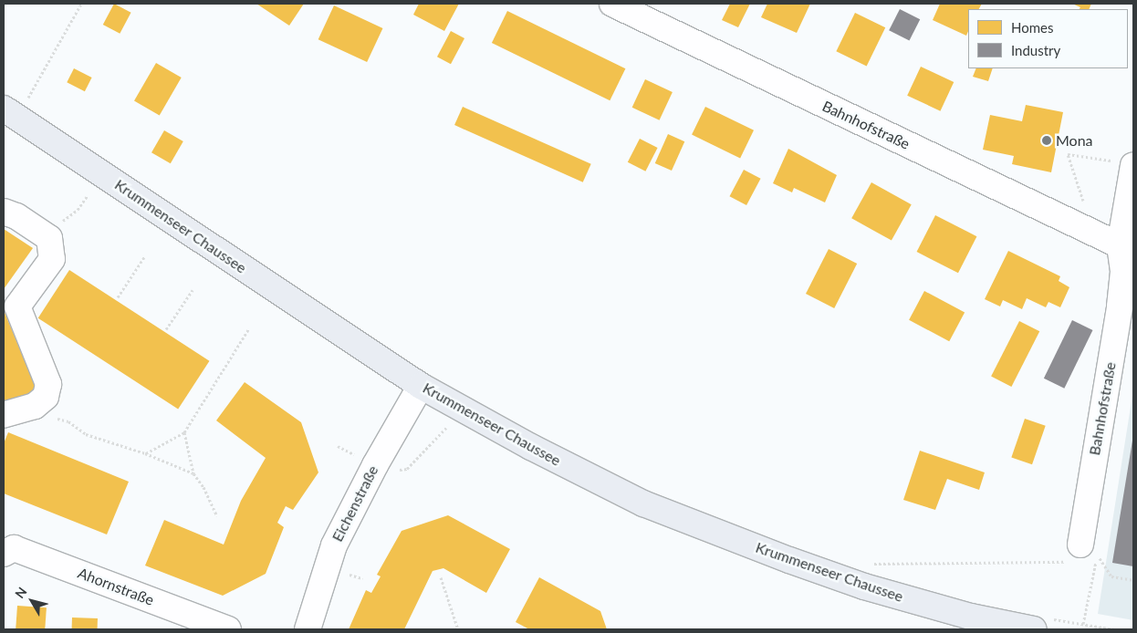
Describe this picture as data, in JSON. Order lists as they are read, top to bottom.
{
  "streets": {
    "main road": ["Krummenseer Chaussee"],
    "street": ["Bahnhofstraße", "Eichenstraße", "Ahornstraße"]
  },
  "crossings": [
    ["Krummenseer Chaussee", "Eichenstraße"]
  ],
  "places": ["Mona"],
  "legend": ["Homes", "Industry"],
  "north": "top left"
}
